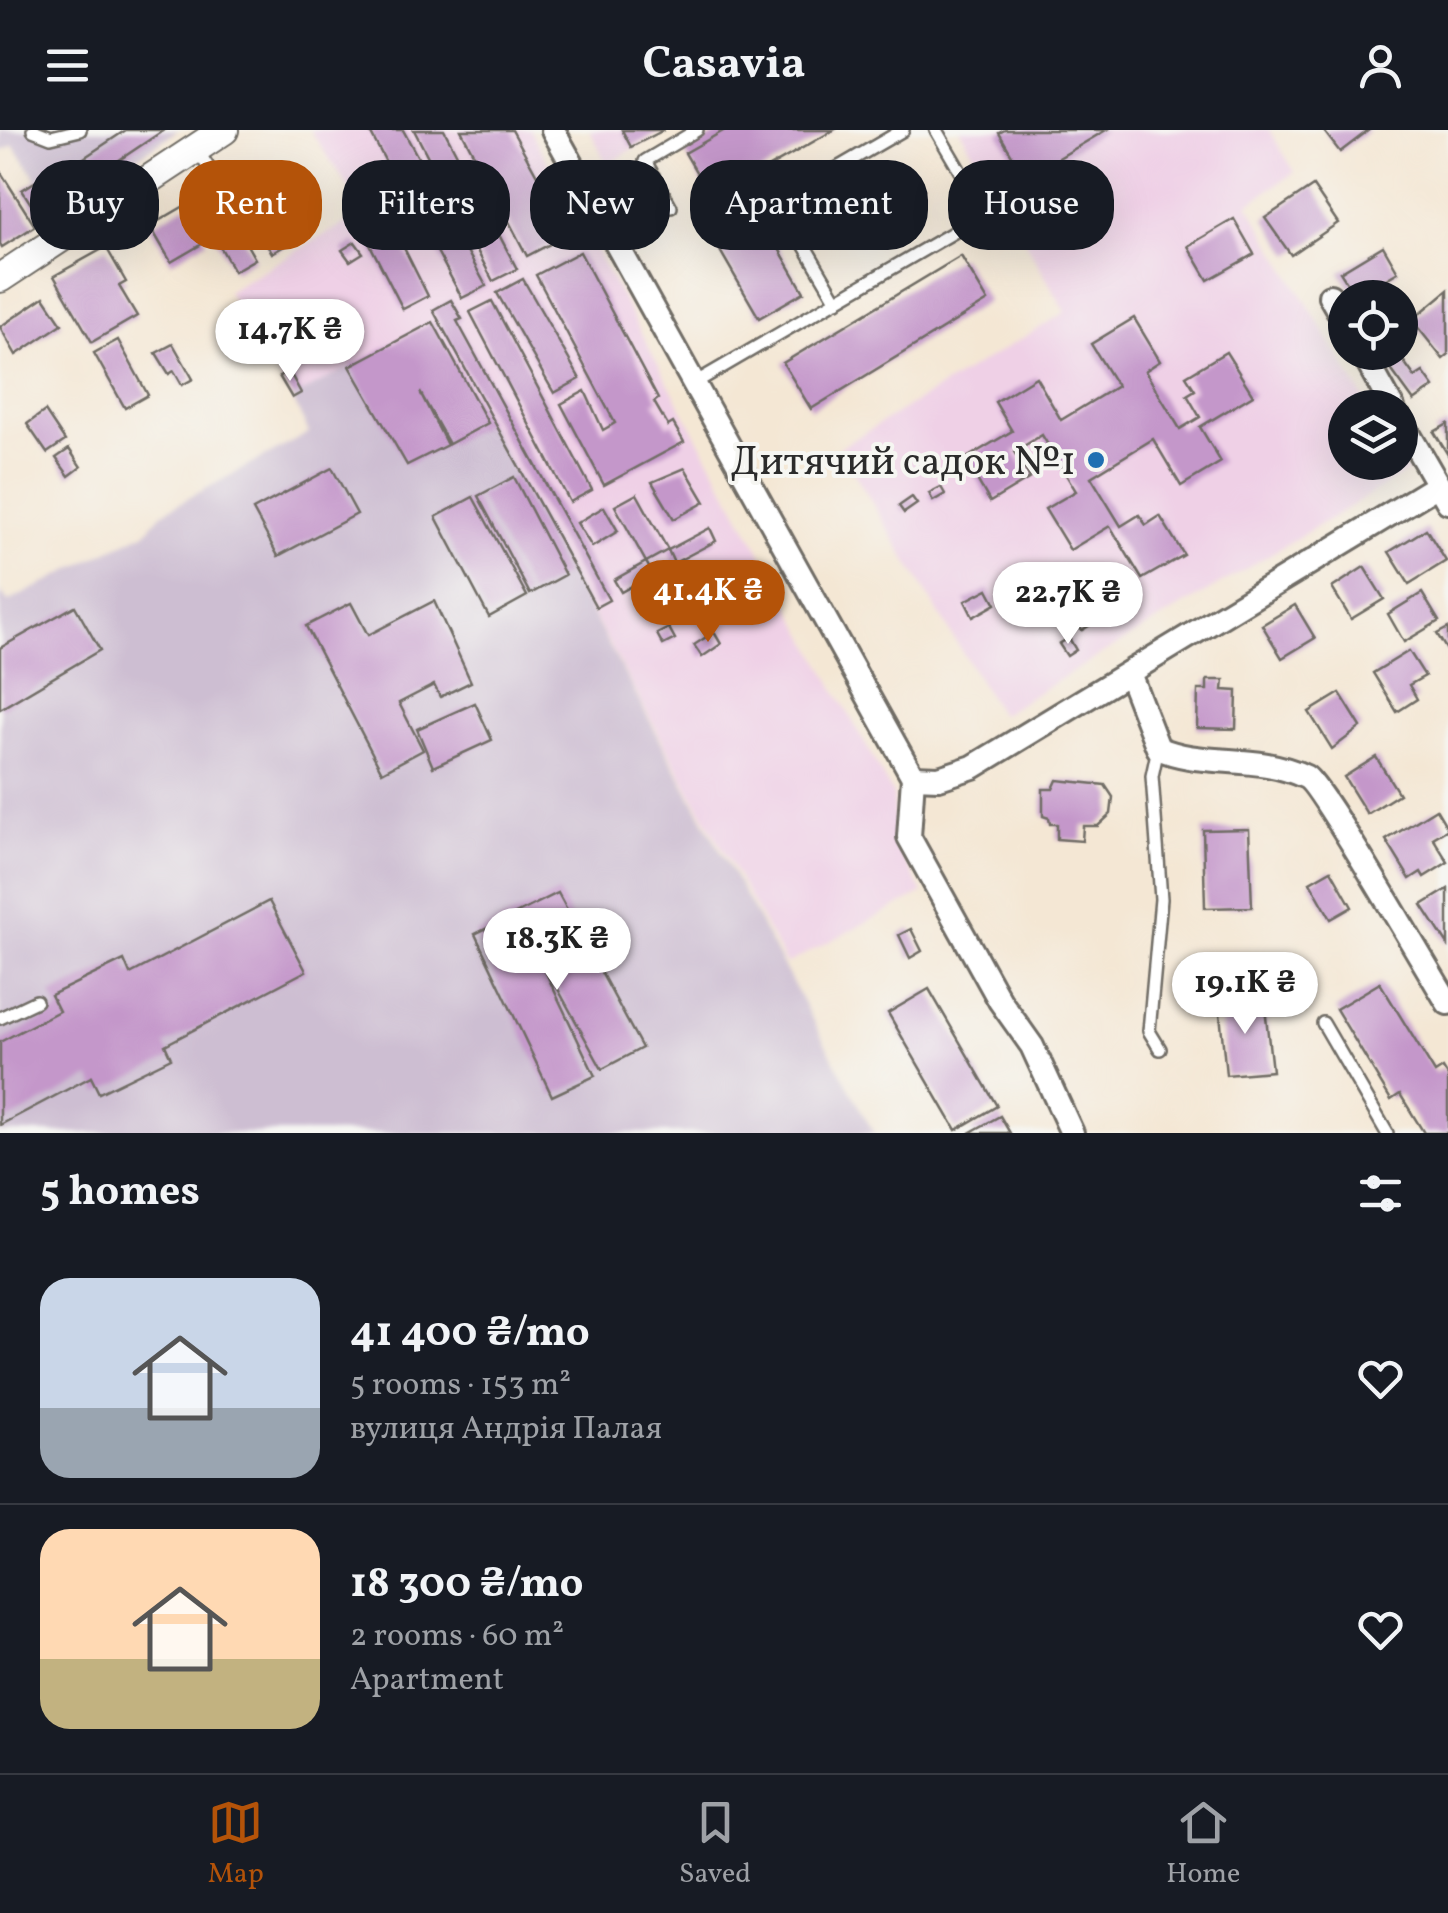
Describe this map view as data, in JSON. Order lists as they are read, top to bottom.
{
  "places": ["Дитячий садок №1"],
  "page": {
    "header": "Casavia",
    "chip": [
      "Buy",
      "Rent",
      "Filters",
      "New",
      "Apartment",
      "House"
    ],
    "price": [
      "14.7K ₴",
      "41.4K ₴",
      "22.7K ₴",
      "18.3K ₴",
      "19.1K ₴"
    ],
    "heading": "5 homes",
    "list": [
      {
        "name": "41 400 ₴/mo",
        "note": "5 rooms · 153 m² · вулиця Андрія Палая"
      },
      {
        "name": "18 300 ₴/mo",
        "note": "2 rooms · 60 m² · Apartment"
      }
    ],
    "tabs": ["Map", "Saved", "Home"]
  }
}
